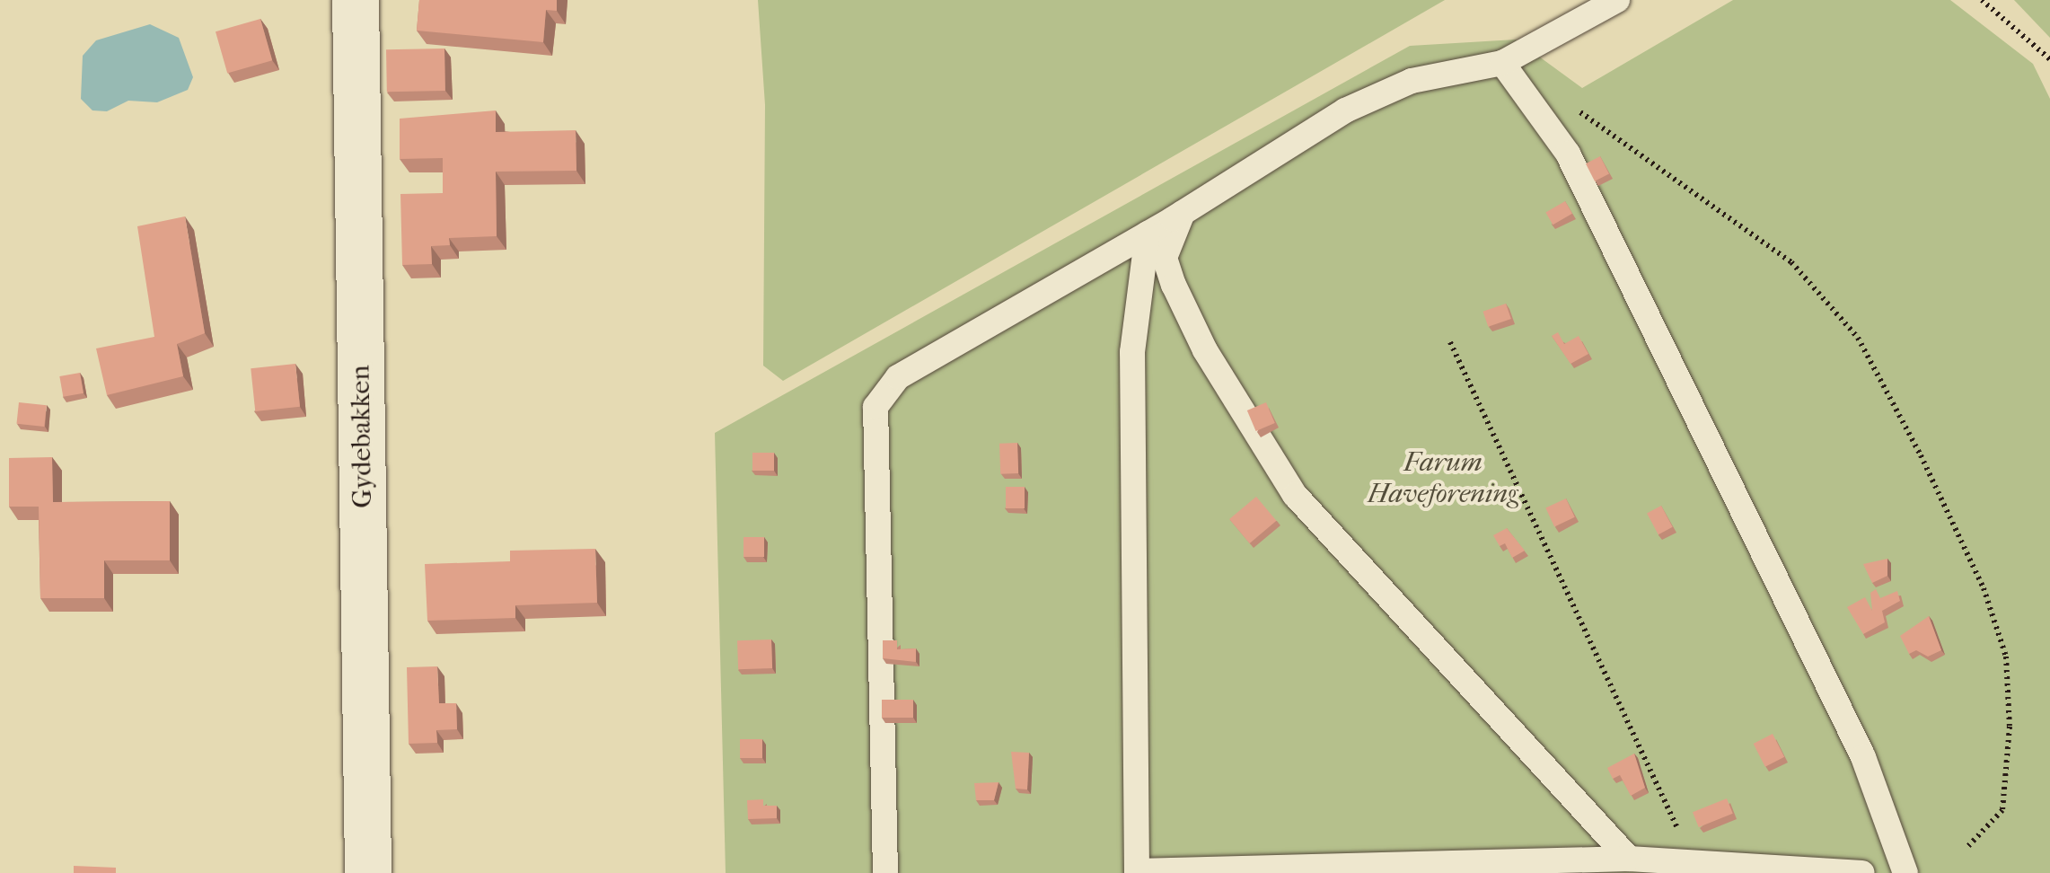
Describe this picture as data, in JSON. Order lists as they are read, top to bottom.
{
  "streets": {
    "street": ["Gydebakken"]
  },
  "parks": ["Farum Haveforening"]
}
